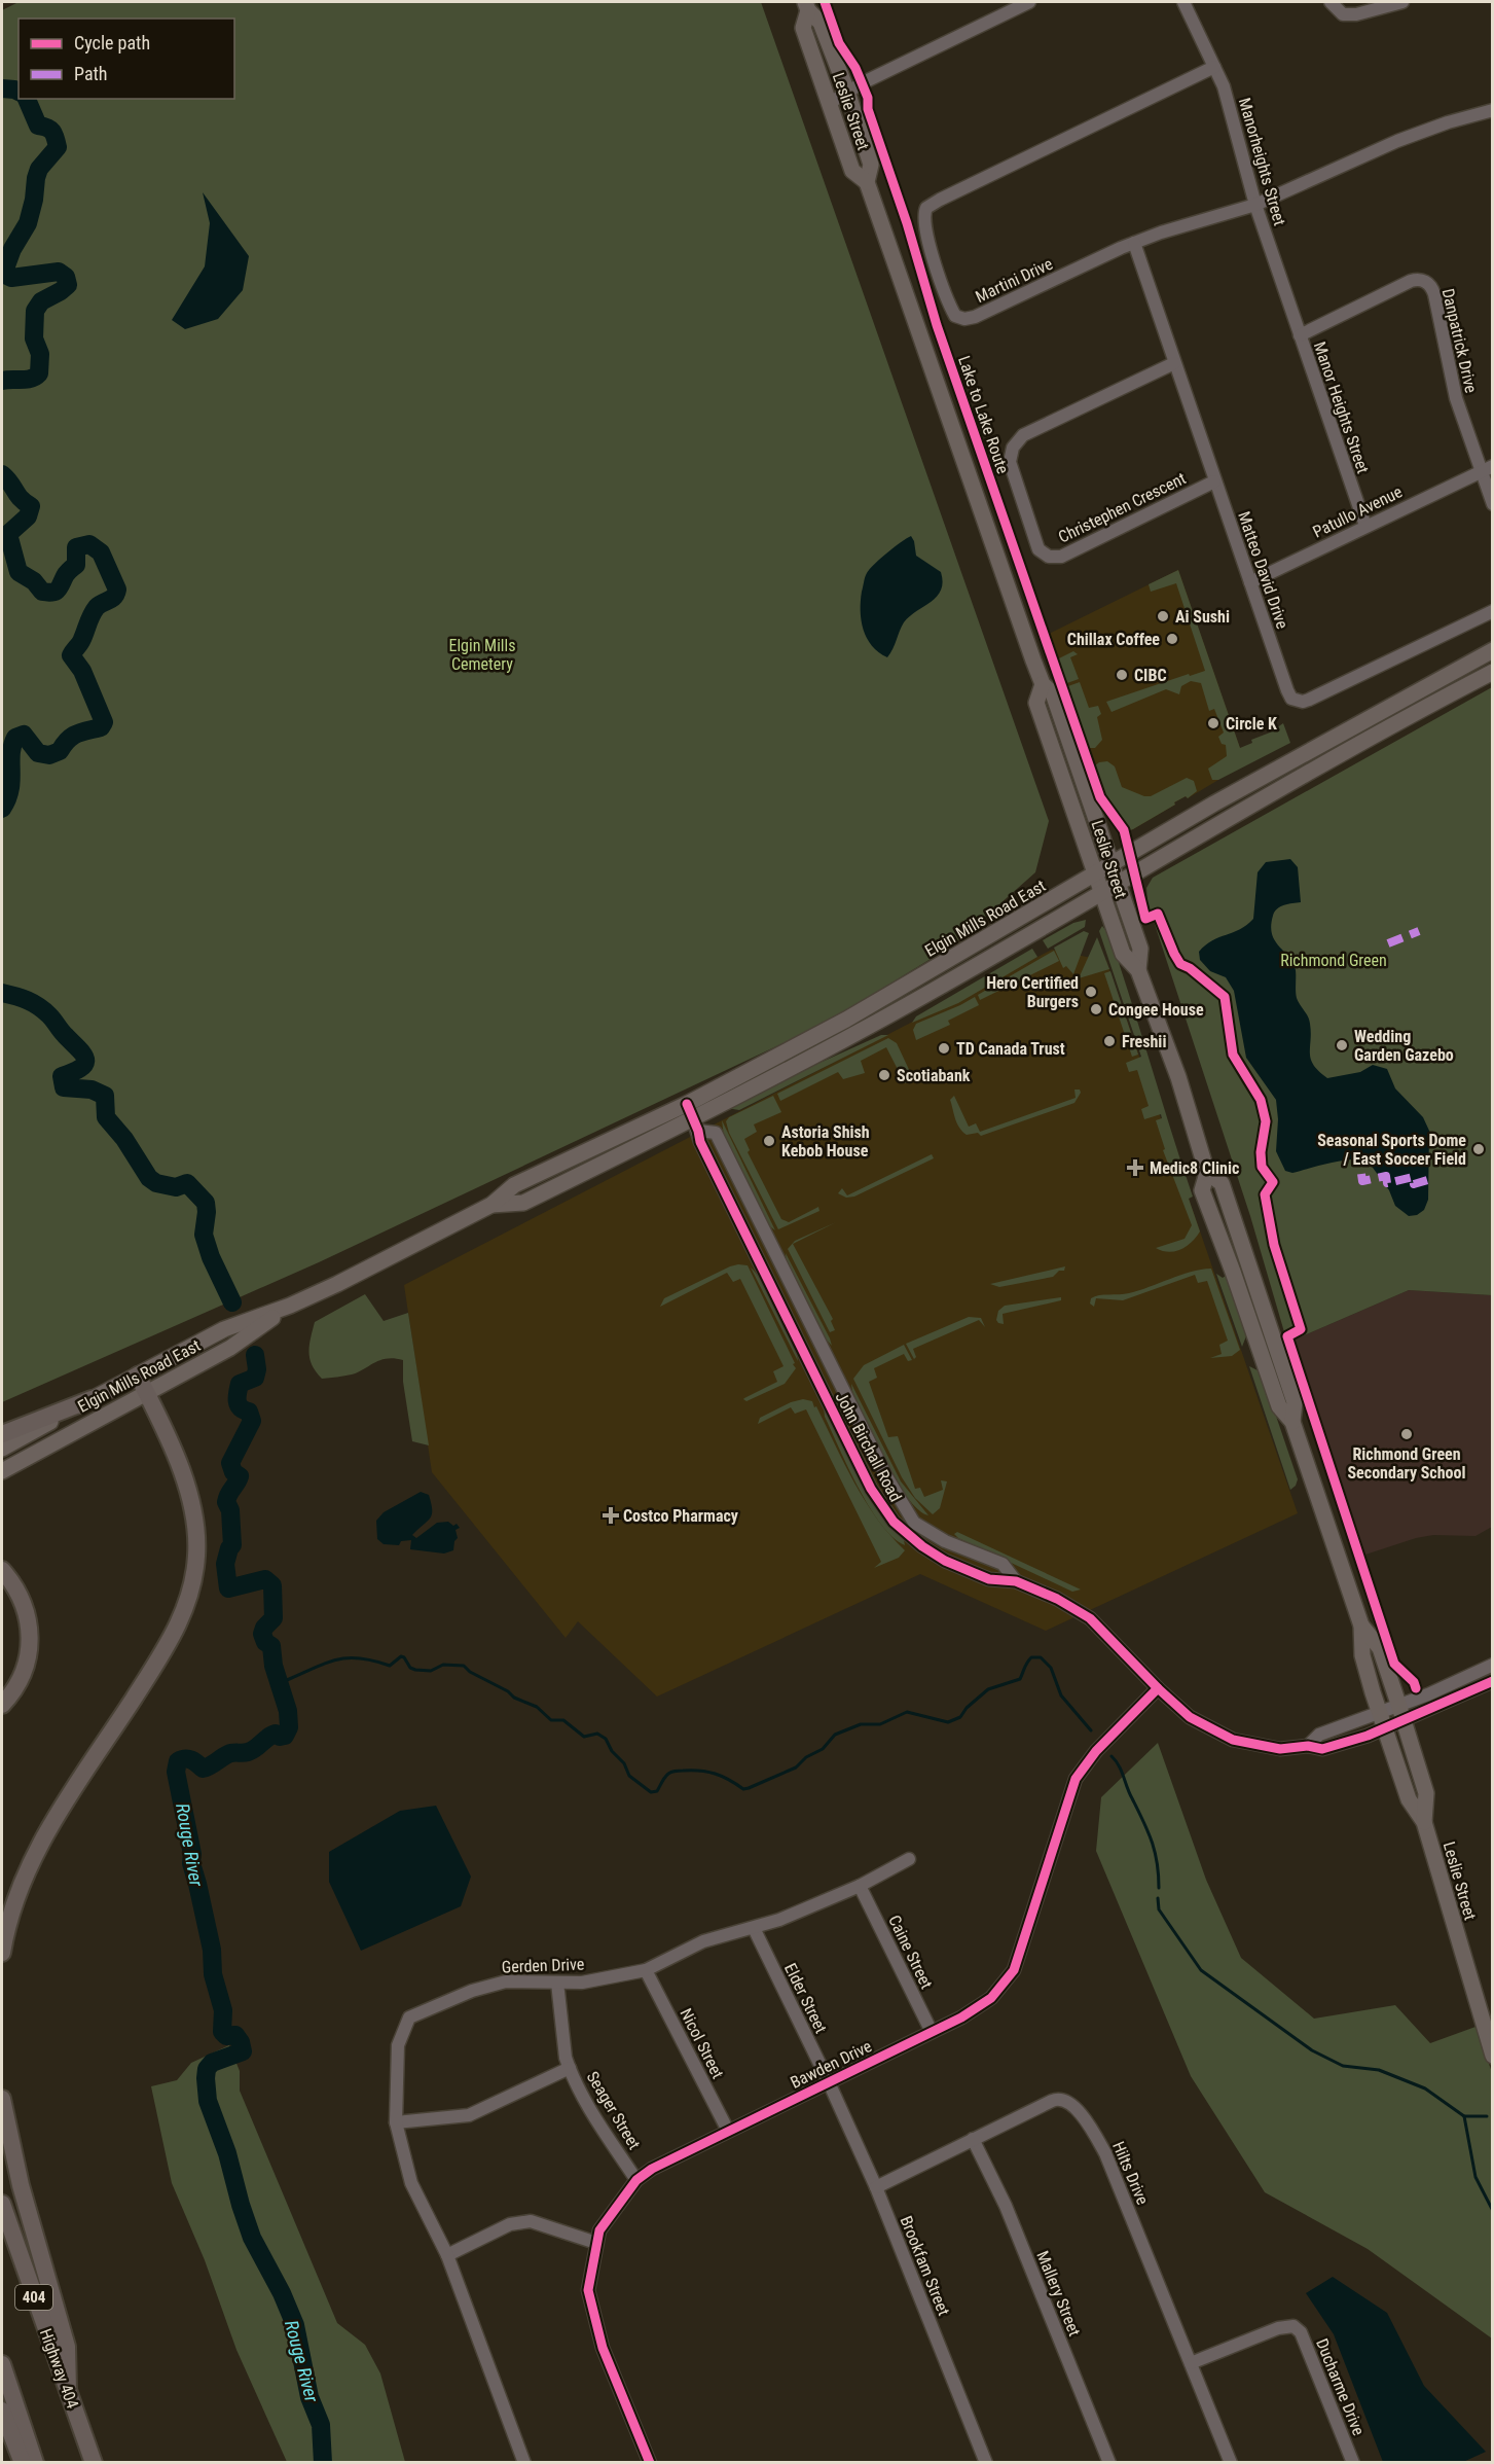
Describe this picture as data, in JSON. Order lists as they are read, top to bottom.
{
  "streets": {
    "highway": ["404", "Highway 404"],
    "main road": ["Leslie Street", "Elgin Mills Road East"],
    "street": [
      "Manorheights Street",
      "Martini Drive",
      "Danpatrick Drive",
      "Manor Heights Street",
      "Christephen Crescent",
      "Patullo Avenue",
      "Matteo David Drive",
      "John Birchall Road",
      "Caine Street",
      "Gerden Drive",
      "Elder Street",
      "Nicol Street",
      "Bawden Drive",
      "Seager Street",
      "Hilts Drive",
      "Brookfam Street",
      "Mallery Street",
      "Ducharme Drive"
    ],
    "cycle path": ["Lake to Lake Route"]
  },
  "crossings": [
    ["Leslie Street", "Elgin Mills Road East"],
    ["Leslie Street", "John Birchall Road"],
    ["Manorheights Street", "Martini Drive"],
    ["Manorheights Street", "Danpatrick Drive"],
    ["Manorheights Street", "Manor Heights Street"],
    ["Martini Drive", "Matteo David Drive"],
    ["Danpatrick Drive", "Manor Heights Street"],
    ["Danpatrick Drive", "Patullo Avenue"],
    ["Manor Heights Street", "Patullo Avenue"],
    ["Christephen Crescent", "Matteo David Drive"],
    ["Patullo Avenue", "Matteo David Drive"],
    ["Elgin Mills Road East", "John Birchall Road"],
    ["John Birchall Road", "Bawden Drive"],
    ["Caine Street", "Gerden Drive"],
    ["Caine Street", "Bawden Drive"],
    ["Gerden Drive", "Elder Street"],
    ["Gerden Drive", "Nicol Street"],
    ["Gerden Drive", "Seager Street"],
    ["Elder Street", "Bawden Drive"],
    ["Elder Street", "Brookfam Street"],
    ["Nicol Street", "Bawden Drive"],
    ["Bawden Drive", "Seager Street"],
    ["Bawden Drive", "Brookfam Street"],
    ["Hilts Drive", "Brookfam Street"],
    ["Hilts Drive", "Mallery Street"],
    ["Hilts Drive", "Ducharme Drive"]
  ],
  "water": ["Rouge River"],
  "parks": ["Elgin Mills Cemetery", "Richmond Green"],
  "places": {
    "other": [
      "Ai Sushi",
      "Chillax Coffee",
      "CIBC",
      "Circle K",
      "Hero Certified Burgers",
      "Congee House",
      "Freshii",
      "Wedding Garden Gazebo",
      "TD Canada Trust",
      "Scotiabank",
      "Astoria Shish Kebob House",
      "Seasonal Sports Dome / East Soccer Field",
      "Richmond Green Secondary School"
    ],
    "health": ["Medic8 Clinic", "Costco Pharmacy"]
  },
  "legend": ["Cycle path", "Path"]
}
